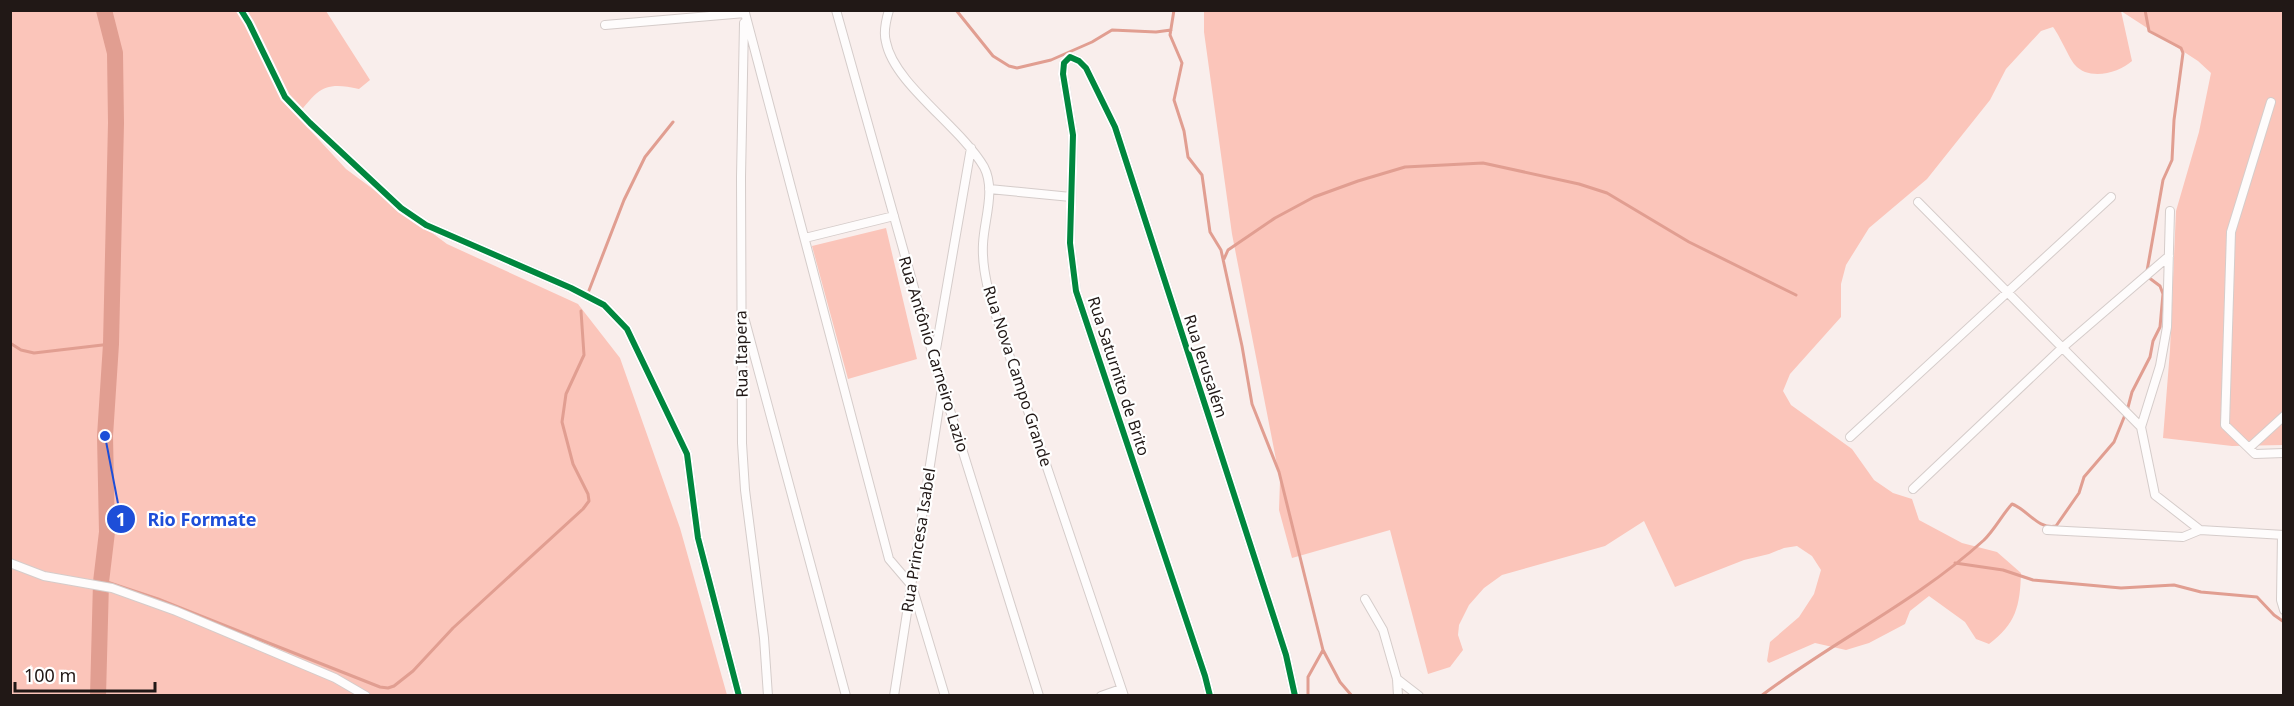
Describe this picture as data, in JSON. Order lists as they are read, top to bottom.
{
  "streets": {
    "street": [
      "Rua Itapera",
      "Rua Antônio Carneiro Lazio",
      "Rua Jerusalém",
      "Rua Nova Campo Grande",
      "Rua Saturnito de Brito",
      "Rua Princesa Isabel"
    ]
  },
  "crossings": [
    ["Rua Antônio Carneiro Lazio", "Rua Princesa Isabel"],
    ["Rua Jerusalém", "Rua Saturnito de Brito"]
  ],
  "places": ["Rio Formate"],
  "scale_bar": "100 m"
}
